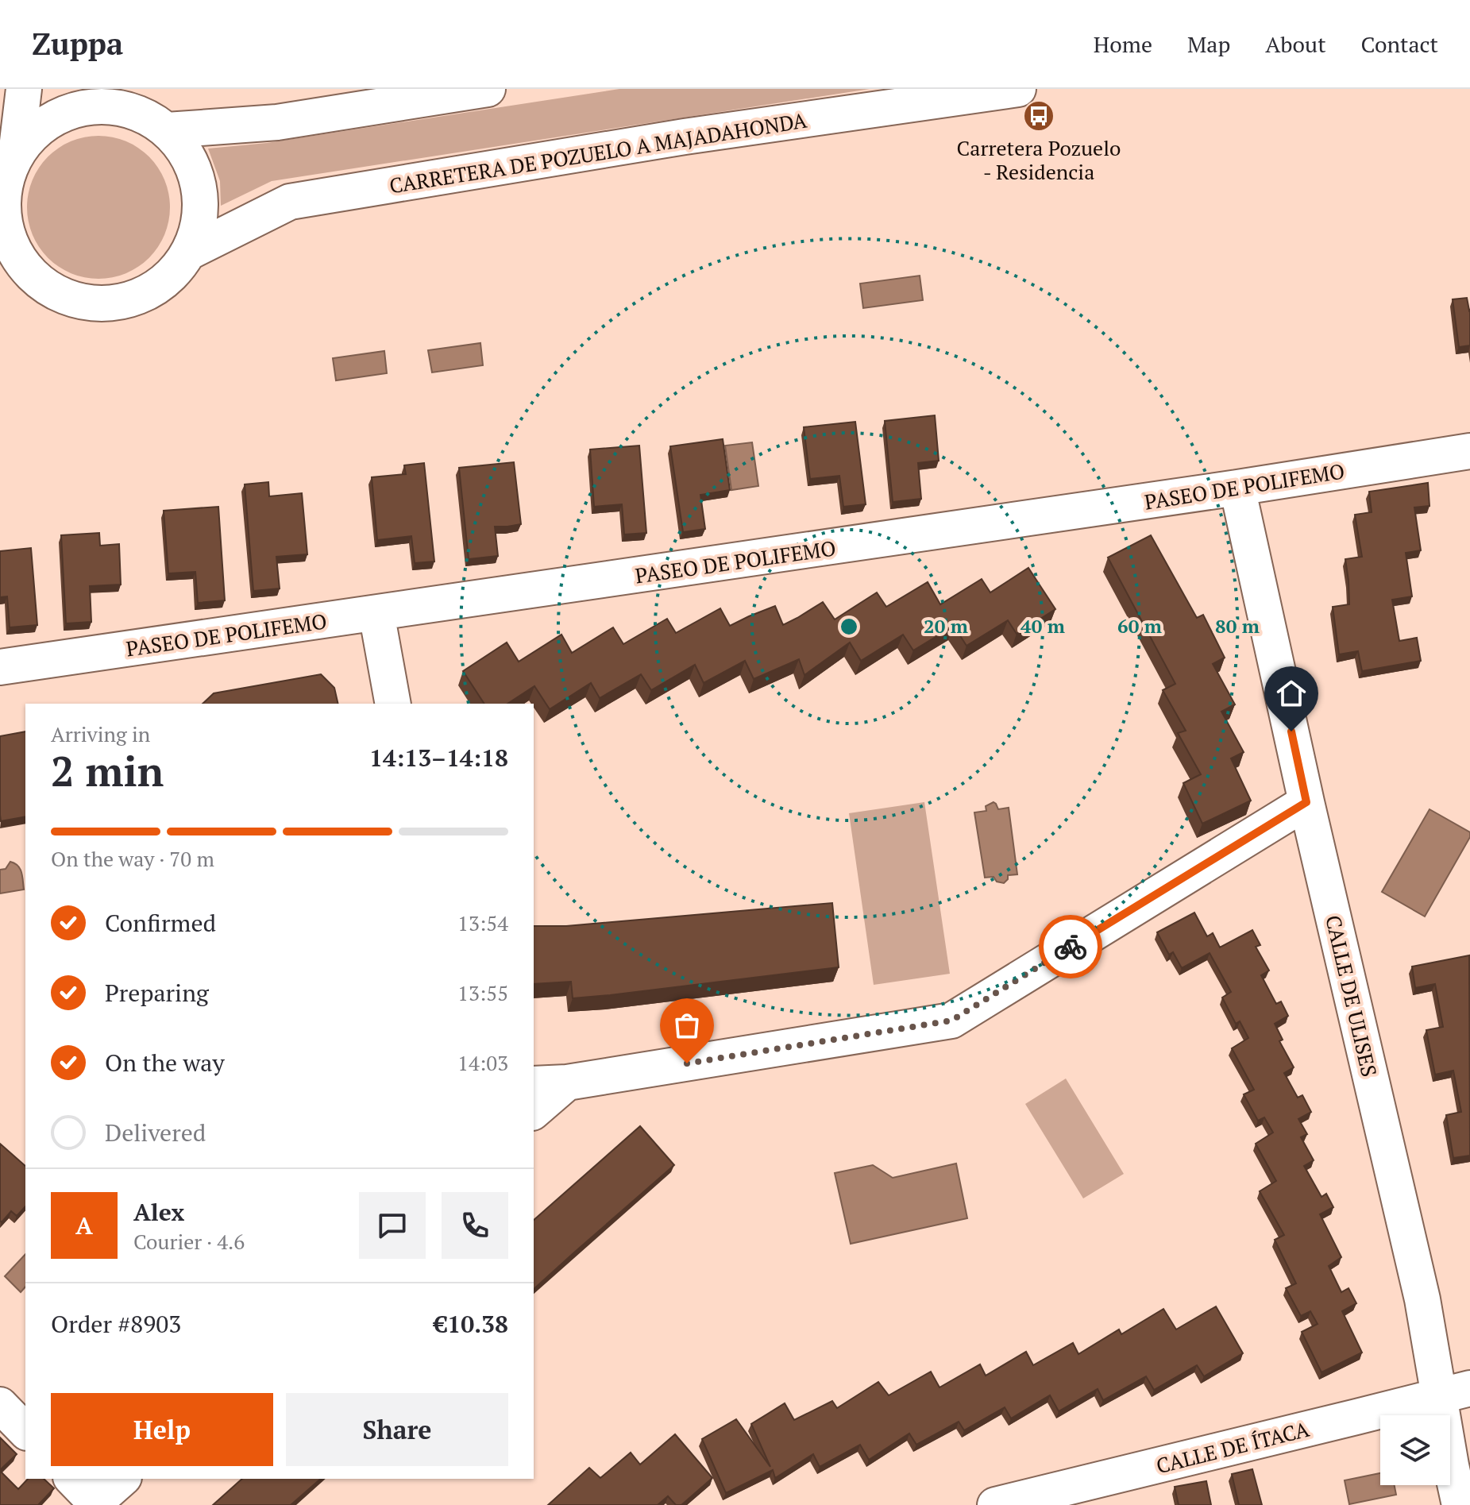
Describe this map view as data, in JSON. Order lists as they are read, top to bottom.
{
  "streets": {
    "street": [
      "CARRETERA DE POZUELO A MAJADAHONDA",
      "PASEO DE POLIFEMO",
      "CALLE DE ULISES",
      "CALLE DE ÍTACA"
    ]
  },
  "crossings": [
    ["PASEO DE POLIFEMO", "CALLE DE ULISES"],
    ["CALLE DE ULISES", "CALLE DE ÍTACA"]
  ],
  "places": {
    "bus stop": ["Carretera Pozuelo - Residencia"]
  },
  "page": {
    "header": "Zuppa",
    "nav": [
      "Home",
      "Map",
      "About",
      "Contact"
    ],
    "heading": ["2 min", "Arriving in", "14:13–14:18"],
    "panel": [
      "Alex",
      "Courier · 4.6",
      "Order #8903",
      "€10.38"
    ],
    "bar": "On the way · 70 m",
    "list": [
      ["Confirmed", "13:54"],
      ["Preparing", "13:55"],
      ["On the way", "14:03"],
      "Delivered"
    ],
    "round": "A",
    "buttons": ["Help", "Share"]
  },
  "rings": [
    "20 m",
    "40 m",
    "60 m",
    "80 m"
  ]
}
